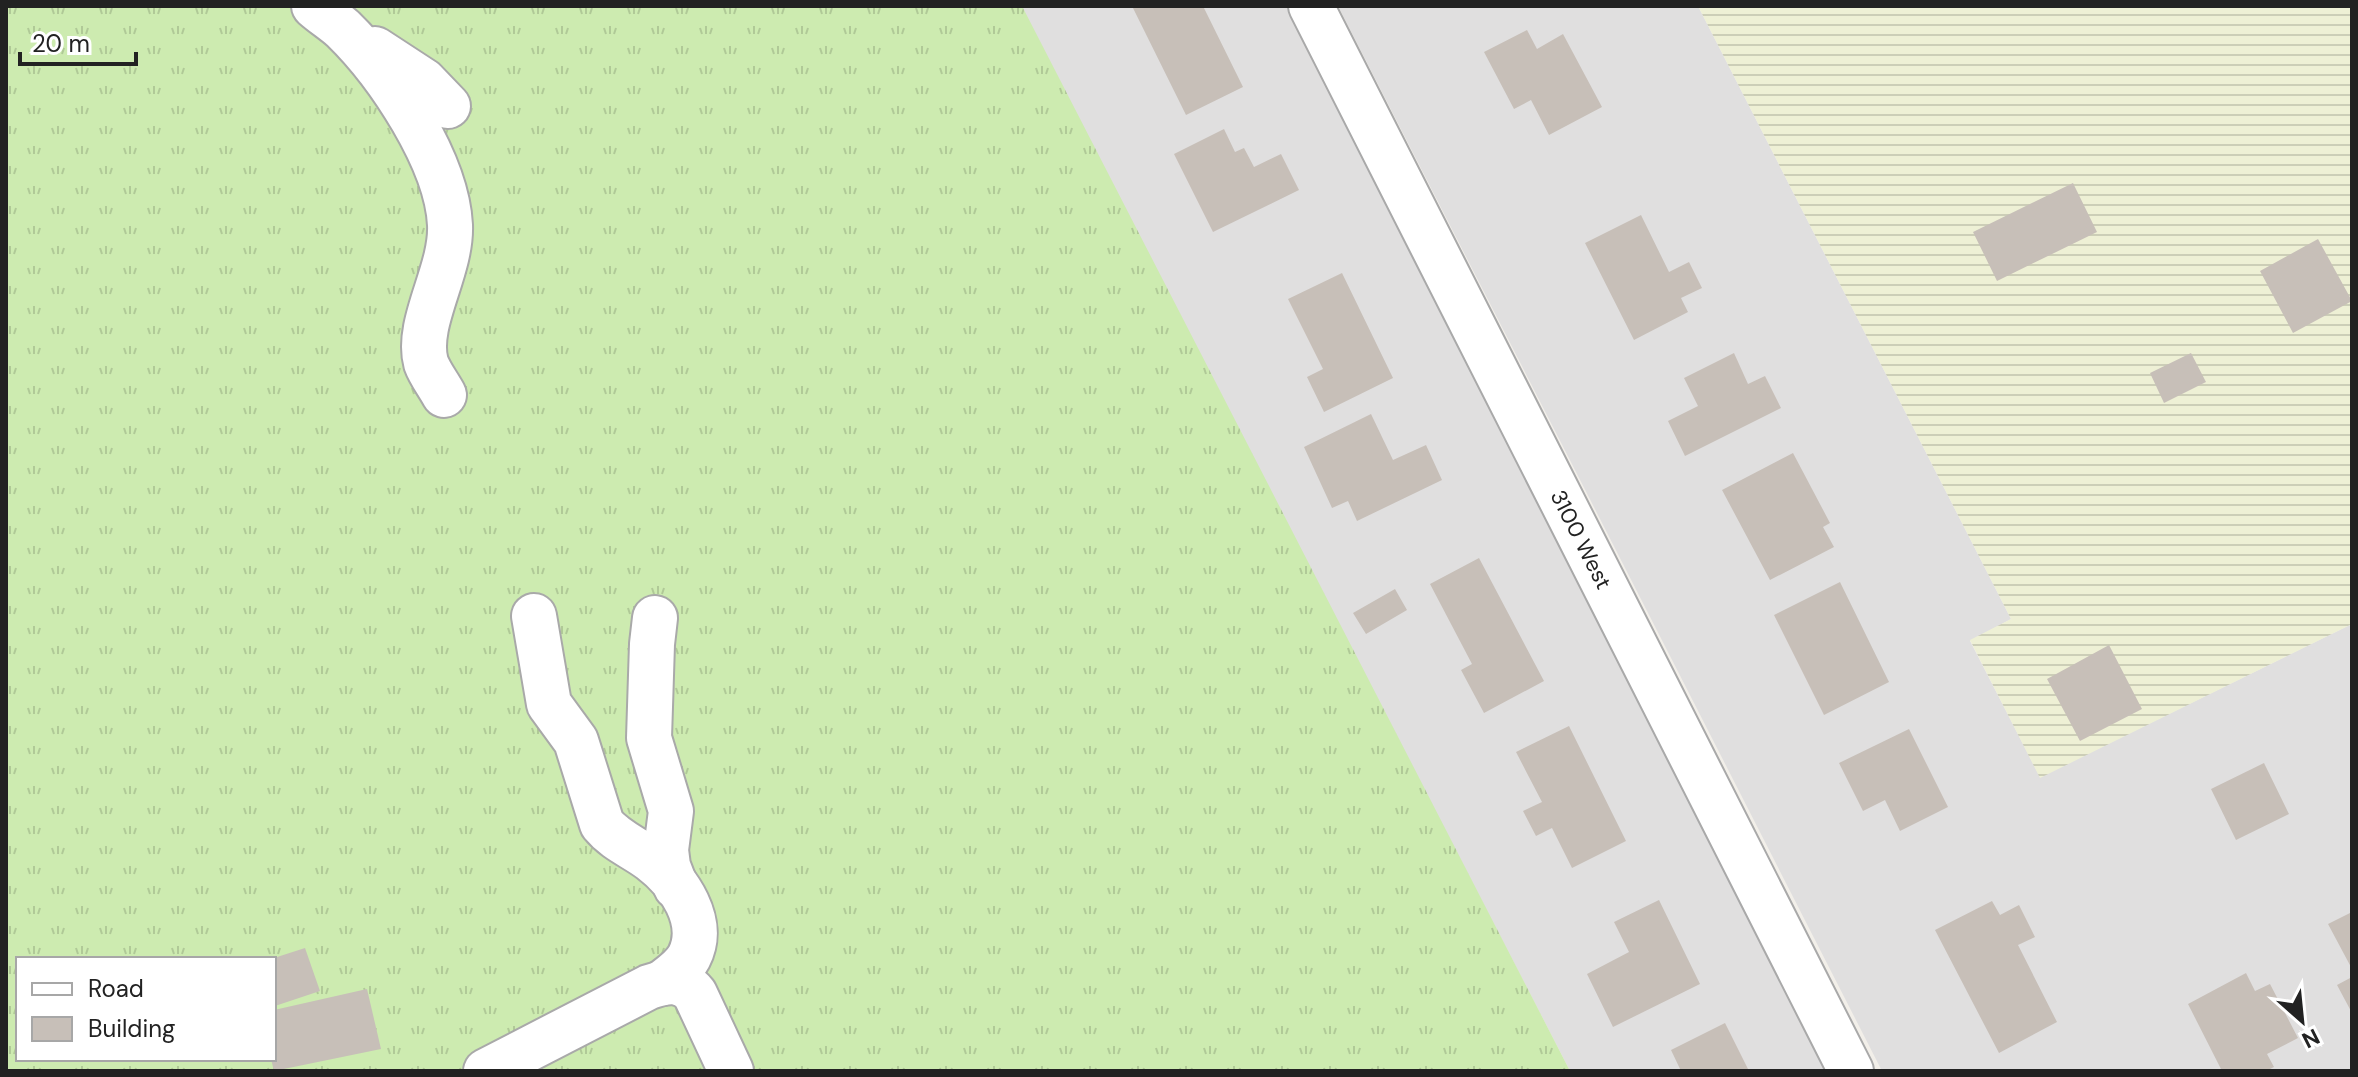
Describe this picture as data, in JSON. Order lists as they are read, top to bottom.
{
  "streets": {
    "street": ["3100 West"]
  },
  "legend": ["Road", "Building"],
  "scale_bar": "20 m",
  "north": "bottom right"
}
